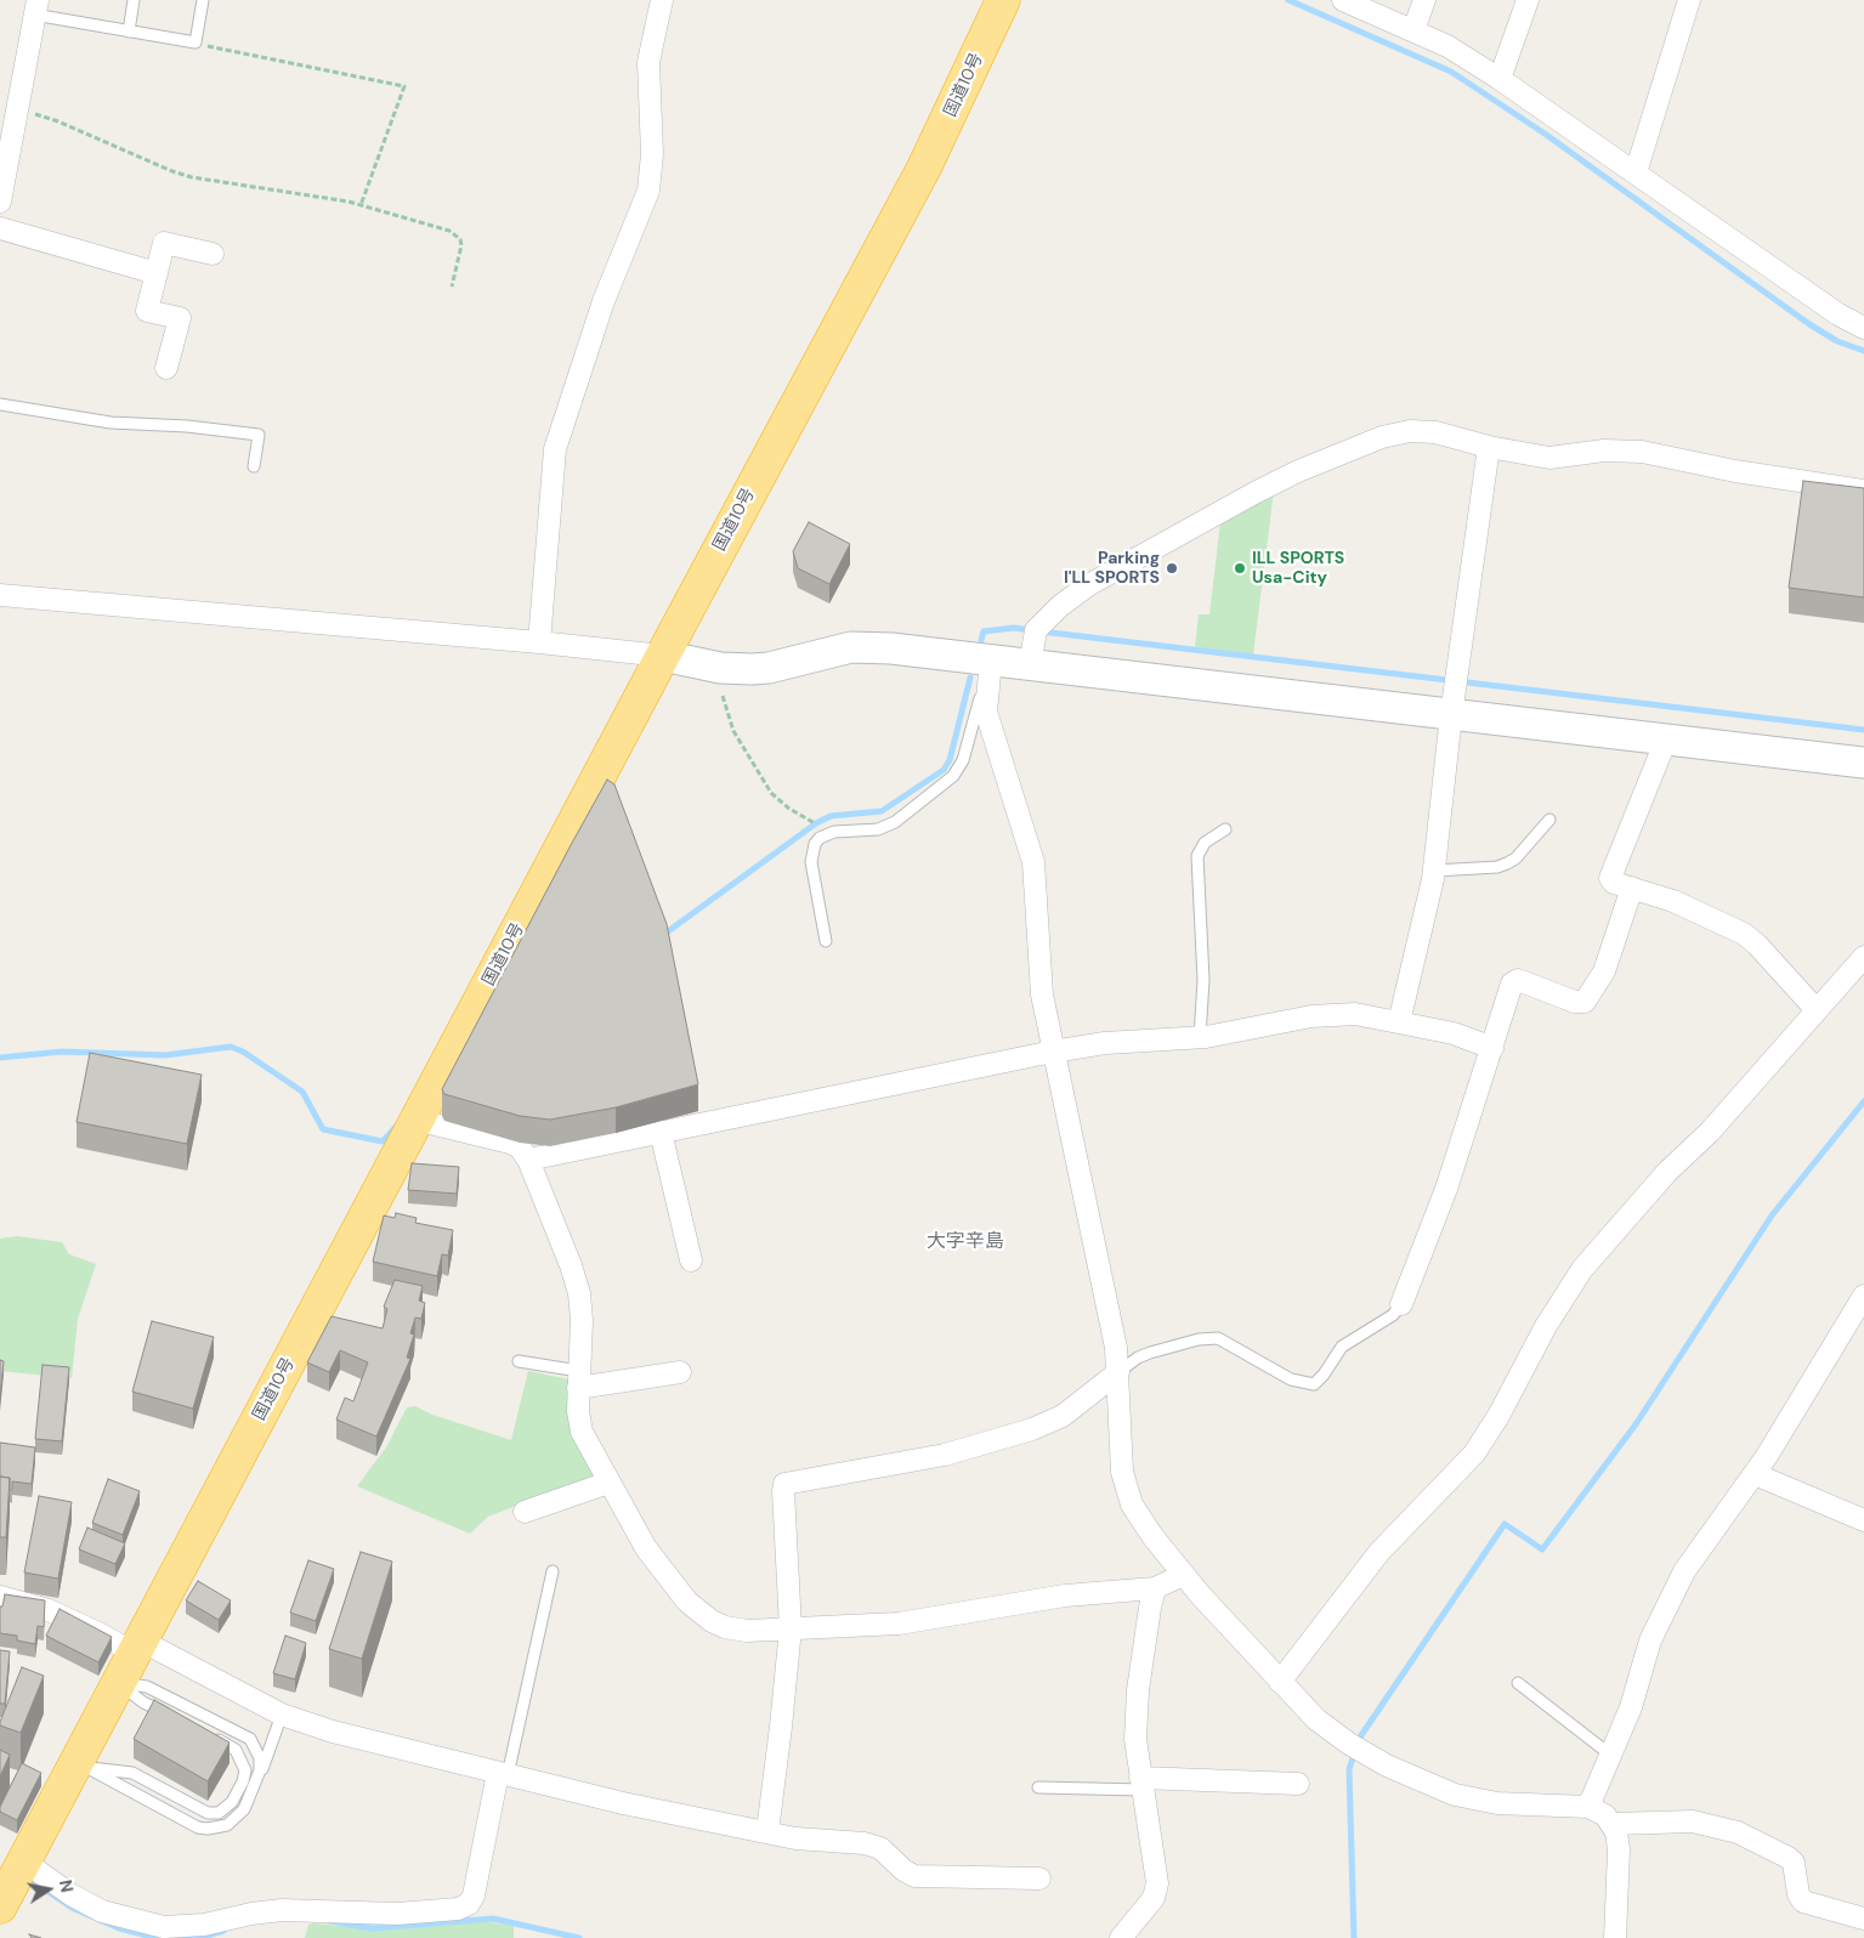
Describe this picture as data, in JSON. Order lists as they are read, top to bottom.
{
  "streets": {
    "highway": ["国道10号"]
  },
  "districts": ["大字辛島"],
  "places": ["Parking I'LL SPORTS", "ILL SPORTS Usa-City"],
  "north": "right"
}
